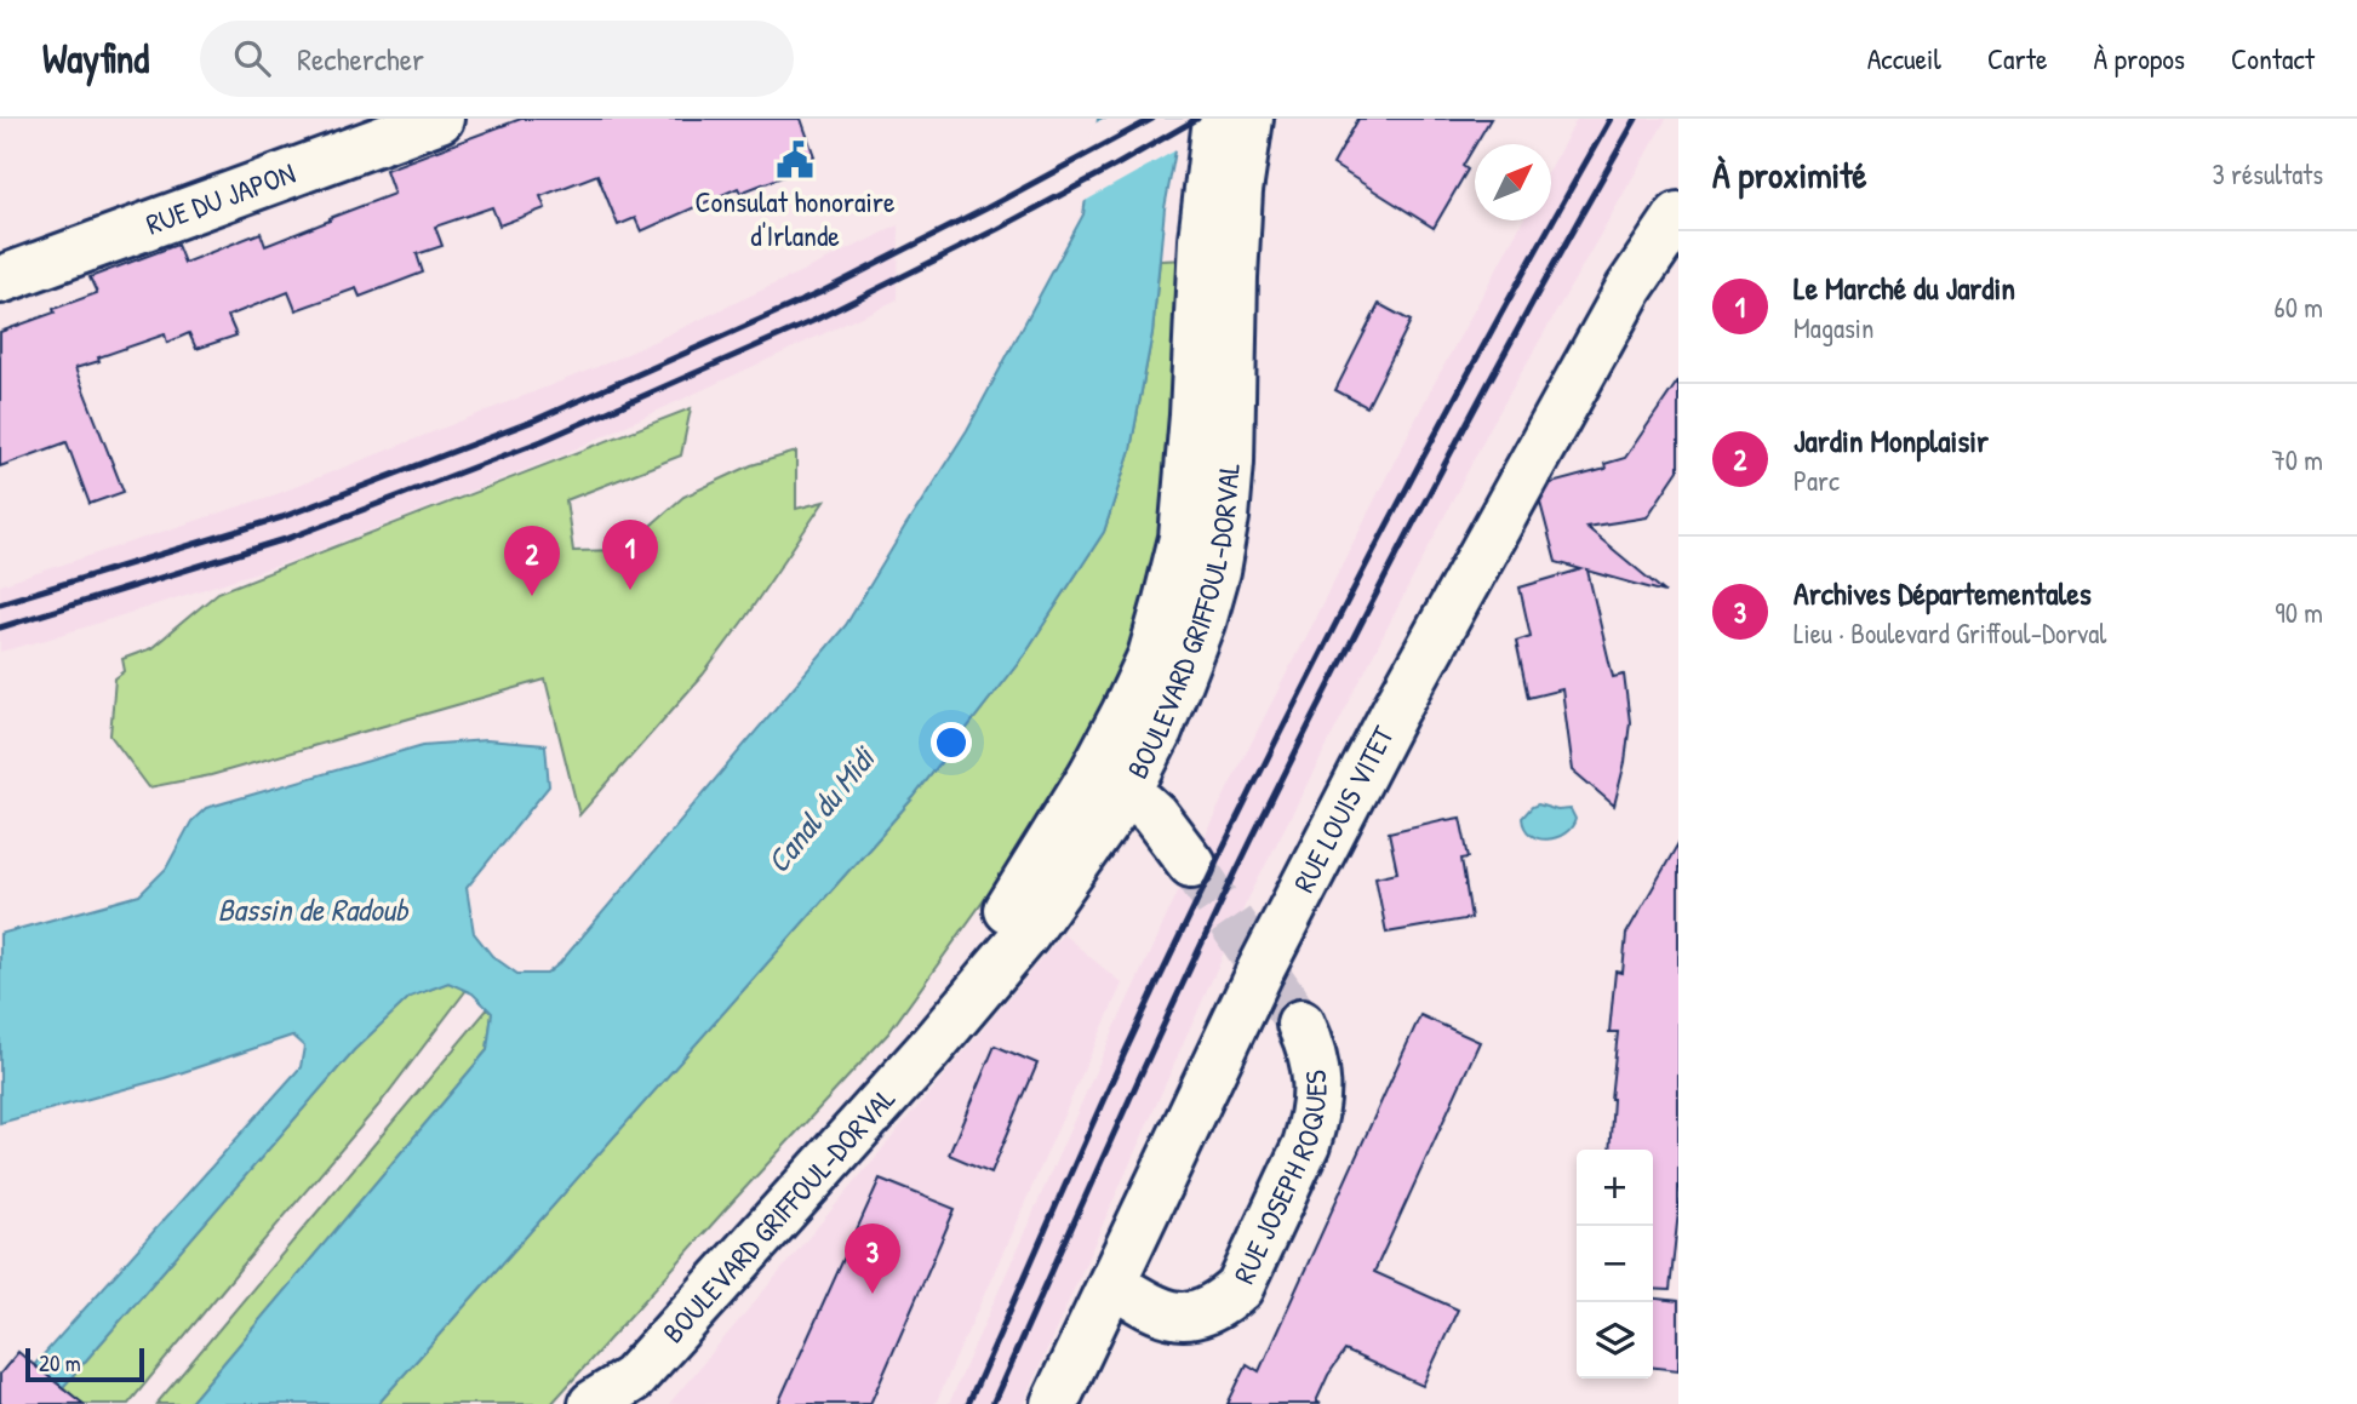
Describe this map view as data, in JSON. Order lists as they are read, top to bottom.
{
  "streets": {
    "street": [
      "RUE DU JAPON",
      "BOULEVARD GRIFFOUL-DORVAL",
      "RUE LOUIS VITET",
      "RUE JOSEPH ROQUES"
    ]
  },
  "crossings": [
    ["RUE LOUIS VITET", "RUE JOSEPH ROQUES"]
  ],
  "water": ["Canal du Midi", "Bassin de Radoub"],
  "places": {
    "public building": ["Consulat honoraire d'Irlande"]
  },
  "scale_bar": "20 m",
  "north": "top right",
  "page": {
    "header": "Wayfind",
    "search": "Rechercher",
    "nav": [
      "Accueil",
      "Carte",
      "À propos",
      "Contact"
    ],
    "heading": ["À proximité", "3 résultats"],
    "list": [
      {
        "mark": "1",
        "name": "Le Marché du Jardin",
        "note": "Magasin",
        "value": "60 m"
      },
      {
        "mark": "2",
        "name": "Jardin Monplaisir",
        "note": "Parc",
        "value": "70 m"
      },
      {
        "mark": "3",
        "name": "Archives Départementales",
        "note": "Lieu · Boulevard Griffoul-Dorval",
        "value": "90 m"
      }
    ],
    "pins": ["1", "2", "3"],
    "map_buttons": ["+", "−"],
    "scale": "20 m"
  }
}
